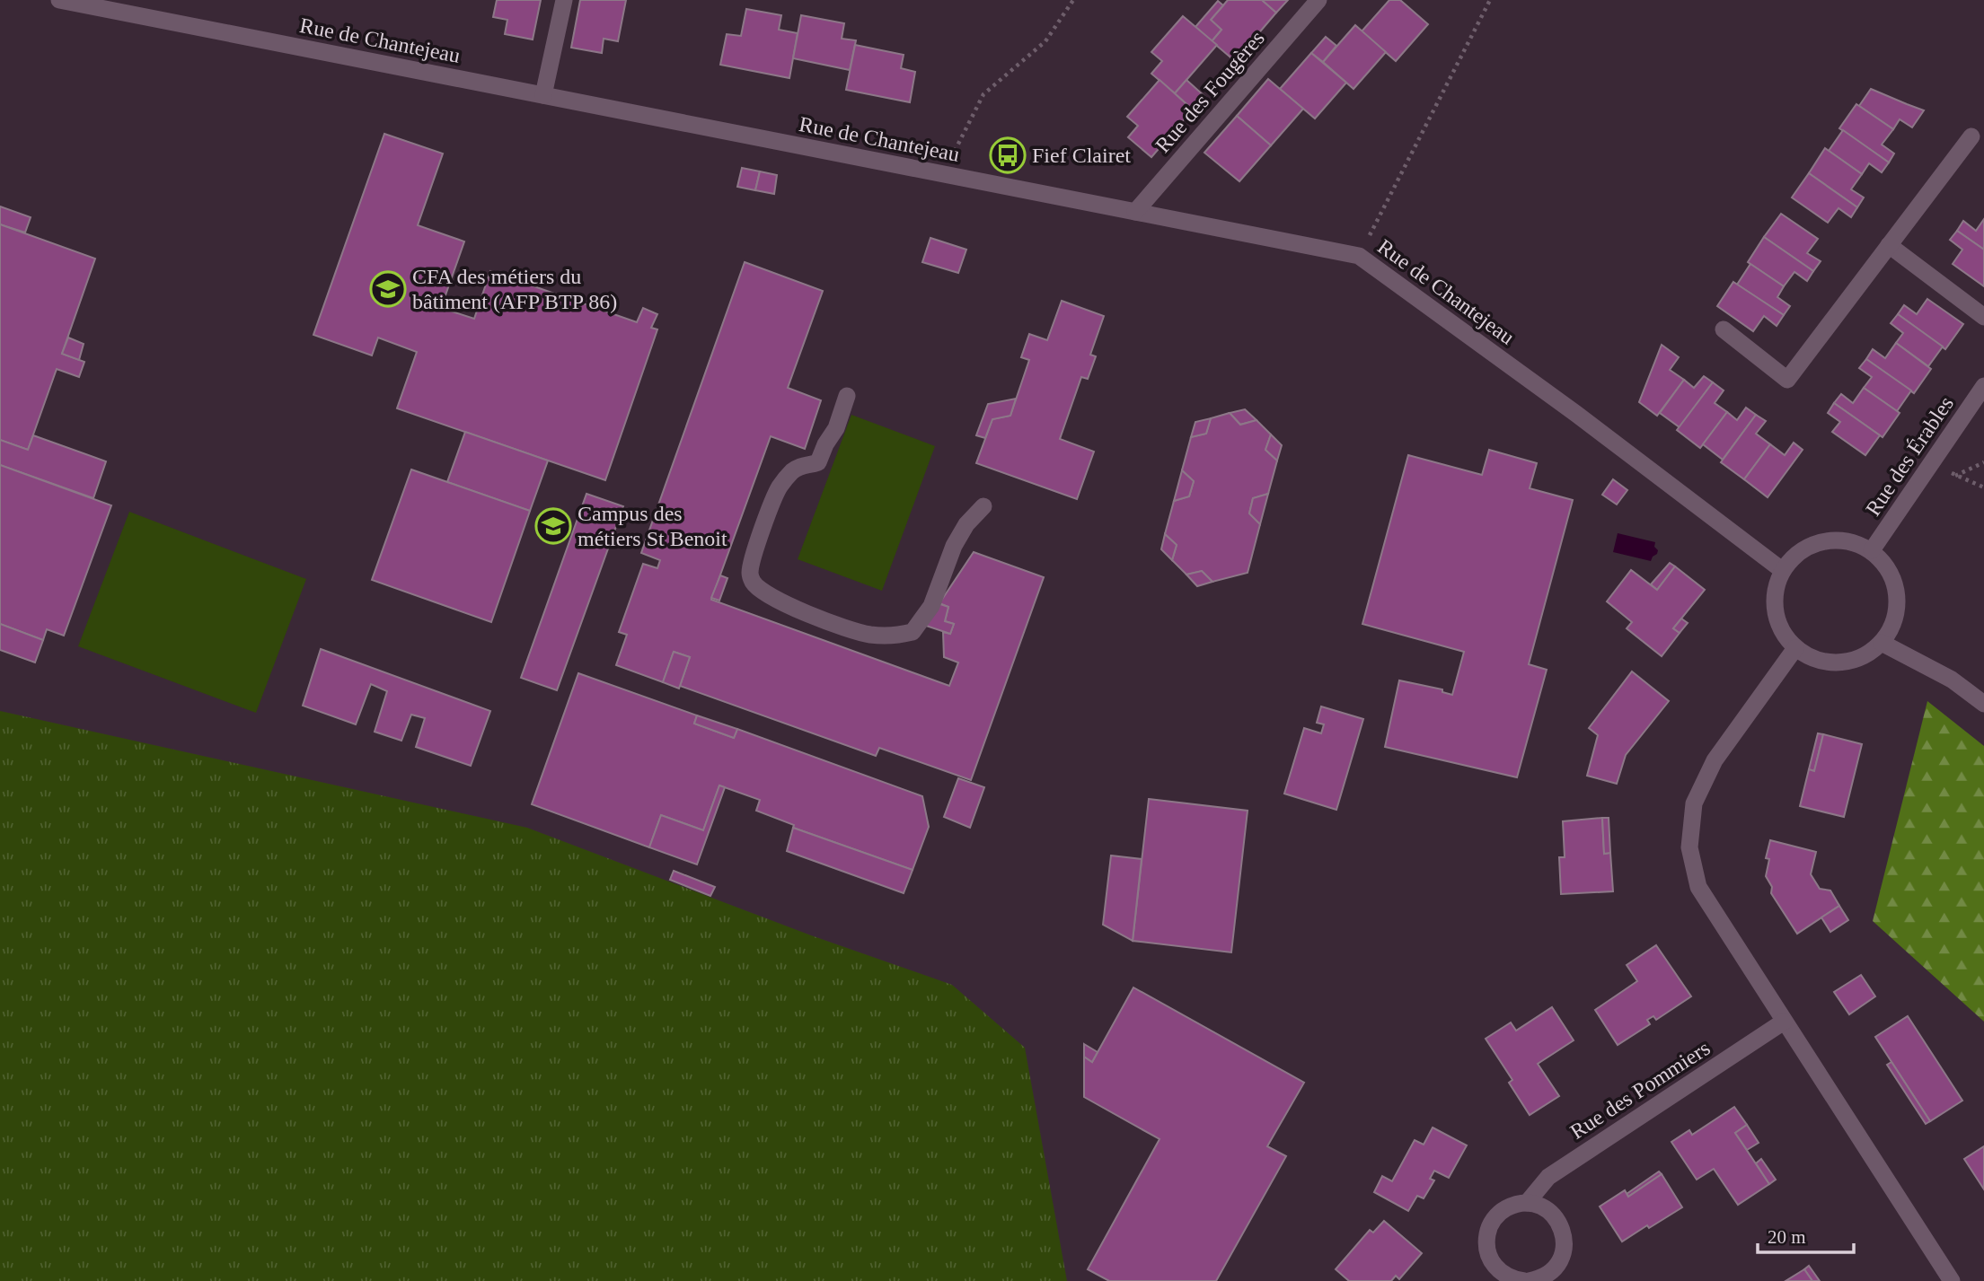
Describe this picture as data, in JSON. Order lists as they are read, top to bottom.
{
  "streets": {
    "street": [
      "Rue de Chantejeau",
      "Rue des Fougères",
      "Rue des Érables",
      "Rue des Pommiers"
    ]
  },
  "crossings": [
    ["Rue de Chantejeau", "Rue des Fougères"],
    ["Rue de Chantejeau", "Rue des Érables"]
  ],
  "places": {
    "bus stop": ["Fief Clairet"],
    "school or university": ["CFA des métiers du bâtiment (AFP BTP 86)", "Campus des métiers St Benoit"]
  },
  "scale_bar": "20 m"
}
